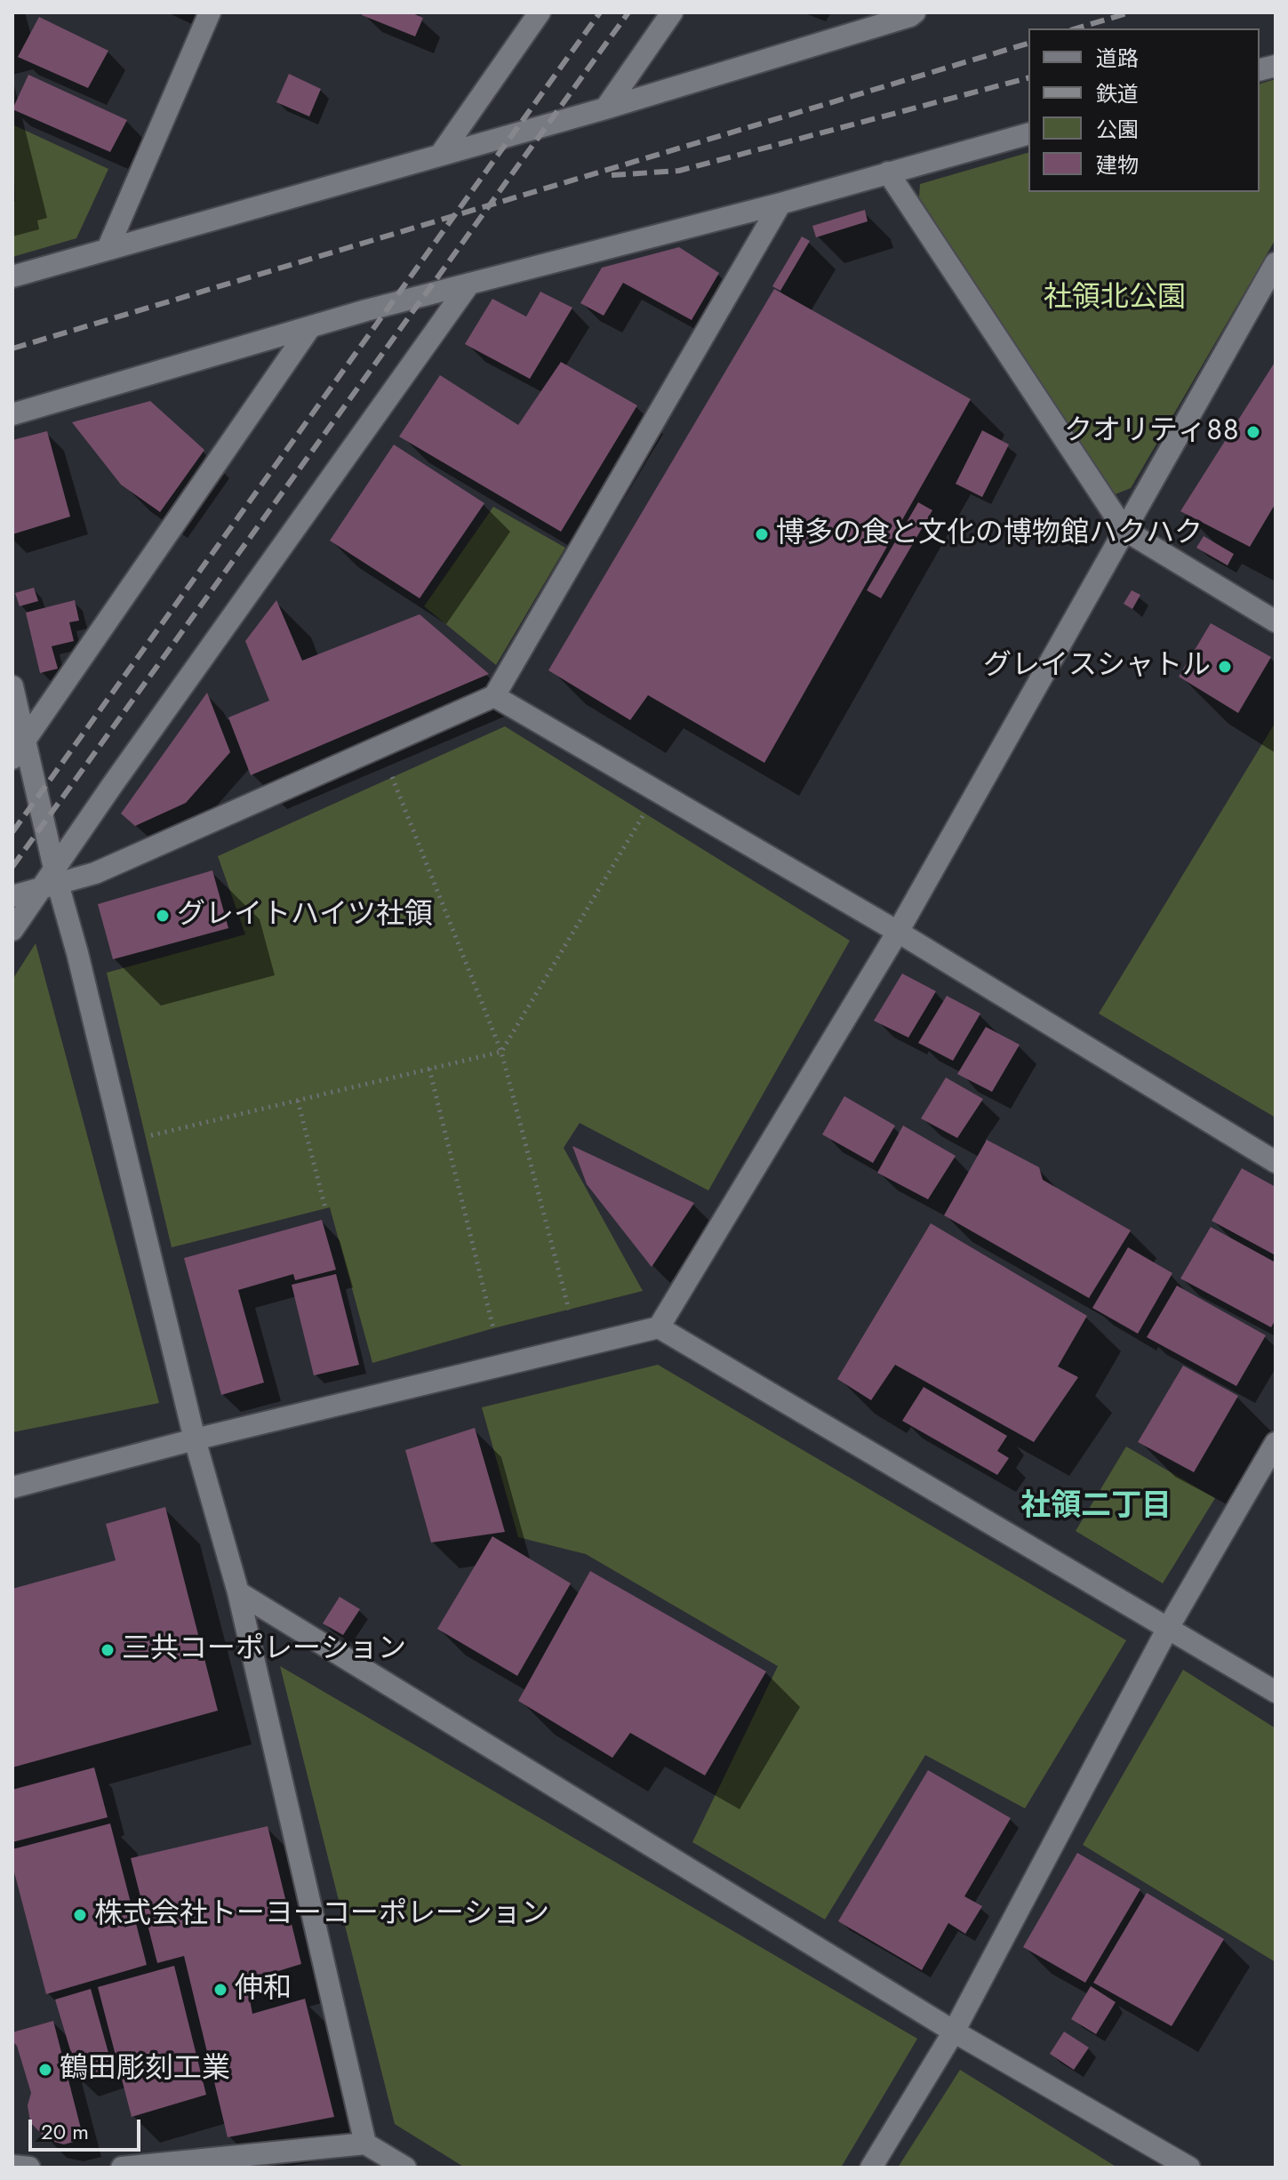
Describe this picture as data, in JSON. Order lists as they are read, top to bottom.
{
  "districts": ["社領二丁目"],
  "parks": ["社領北公園"],
  "places": [
    "クオリティ８８",
    "博多の食と文化の博物館ハクハク",
    "グレイスシャトル",
    "グレイトハイツ社領",
    "三共コーポレーション",
    "株式会社トーヨーコーポレーション",
    "伸和",
    "鶴田彫刻工業"
  ],
  "legend": [
    "道路",
    "鉄道",
    "公園",
    "建物"
  ],
  "scale_bar": "20 m"
}
